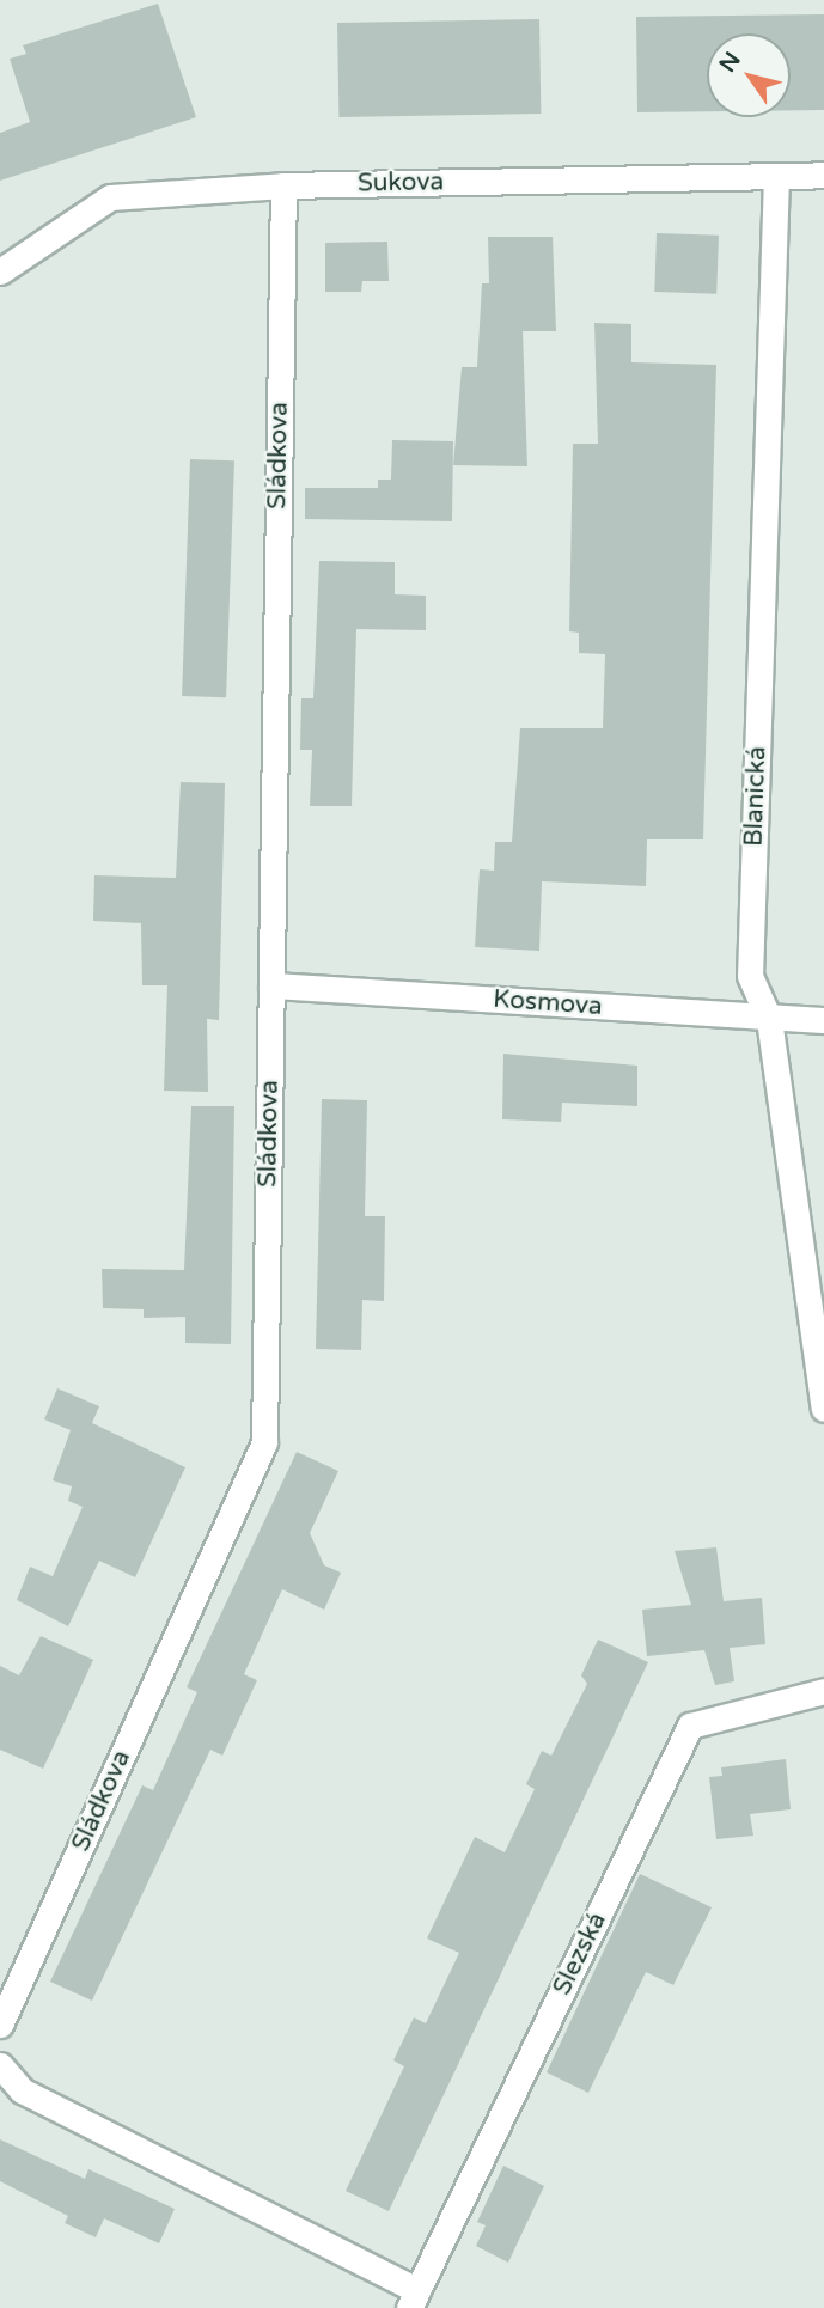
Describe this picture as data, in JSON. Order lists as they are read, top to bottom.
{
  "streets": {
    "street": [
      "Sukova",
      "Sládkova",
      "Blanická",
      "Kosmova",
      "Slezská"
    ]
  },
  "crossings": [
    ["Sukova", "Sládkova"],
    ["Sukova", "Blanická"],
    ["Sládkova", "Kosmova"],
    ["Blanická", "Kosmova"]
  ],
  "north": "top left"
}
